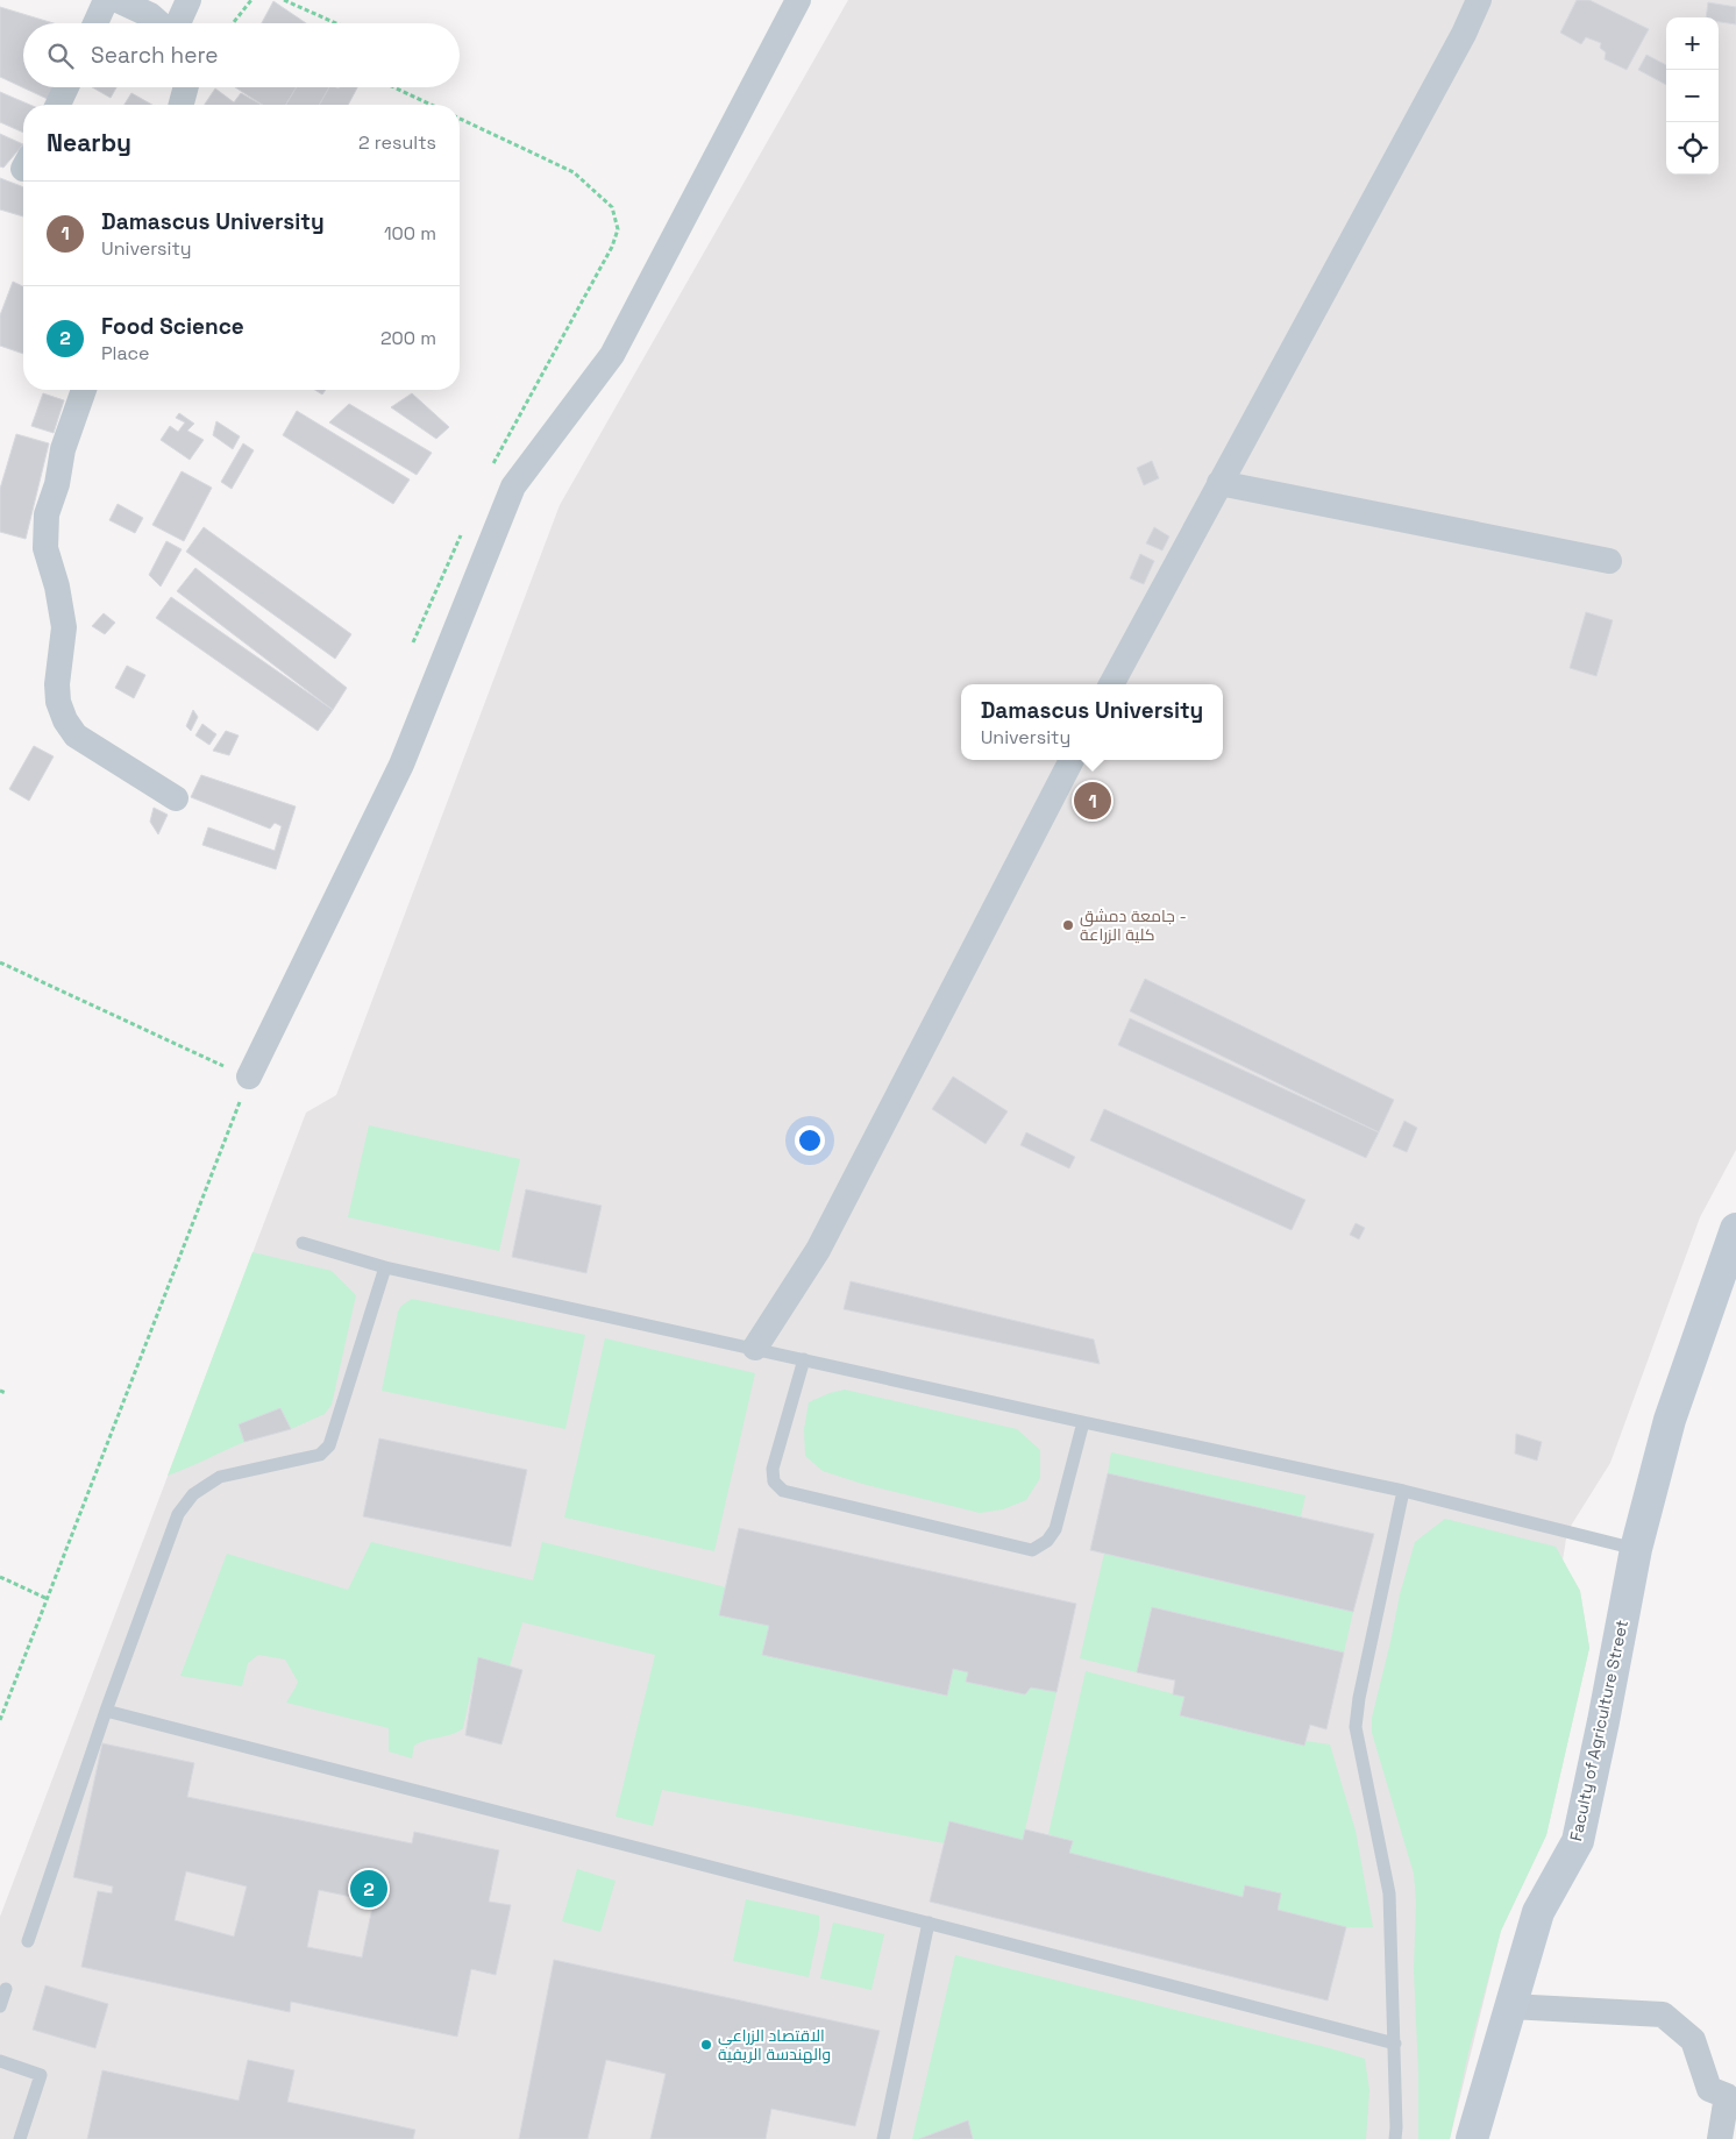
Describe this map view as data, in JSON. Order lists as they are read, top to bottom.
{
  "streets": {
    "street": ["Faculty of Agriculture Street"]
  },
  "places": ["جامعة دمشق - كلية الزراعة", "الاقتصاد الزراعي والهندسة الريفية"],
  "page": {
    "map_buttons": ["+", "−"],
    "search": "Search here",
    "heading": ["Nearby", "2 results"],
    "list": [
      {
        "mark": "1",
        "name": "Damascus University",
        "note": "University",
        "value": "100 m"
      },
      {
        "mark": "2",
        "name": "Food Science",
        "note": "Place",
        "value": "200 m"
      }
    ],
    "popup": ["Damascus University", "University"],
    "pins": ["1", "2"]
  }
}
